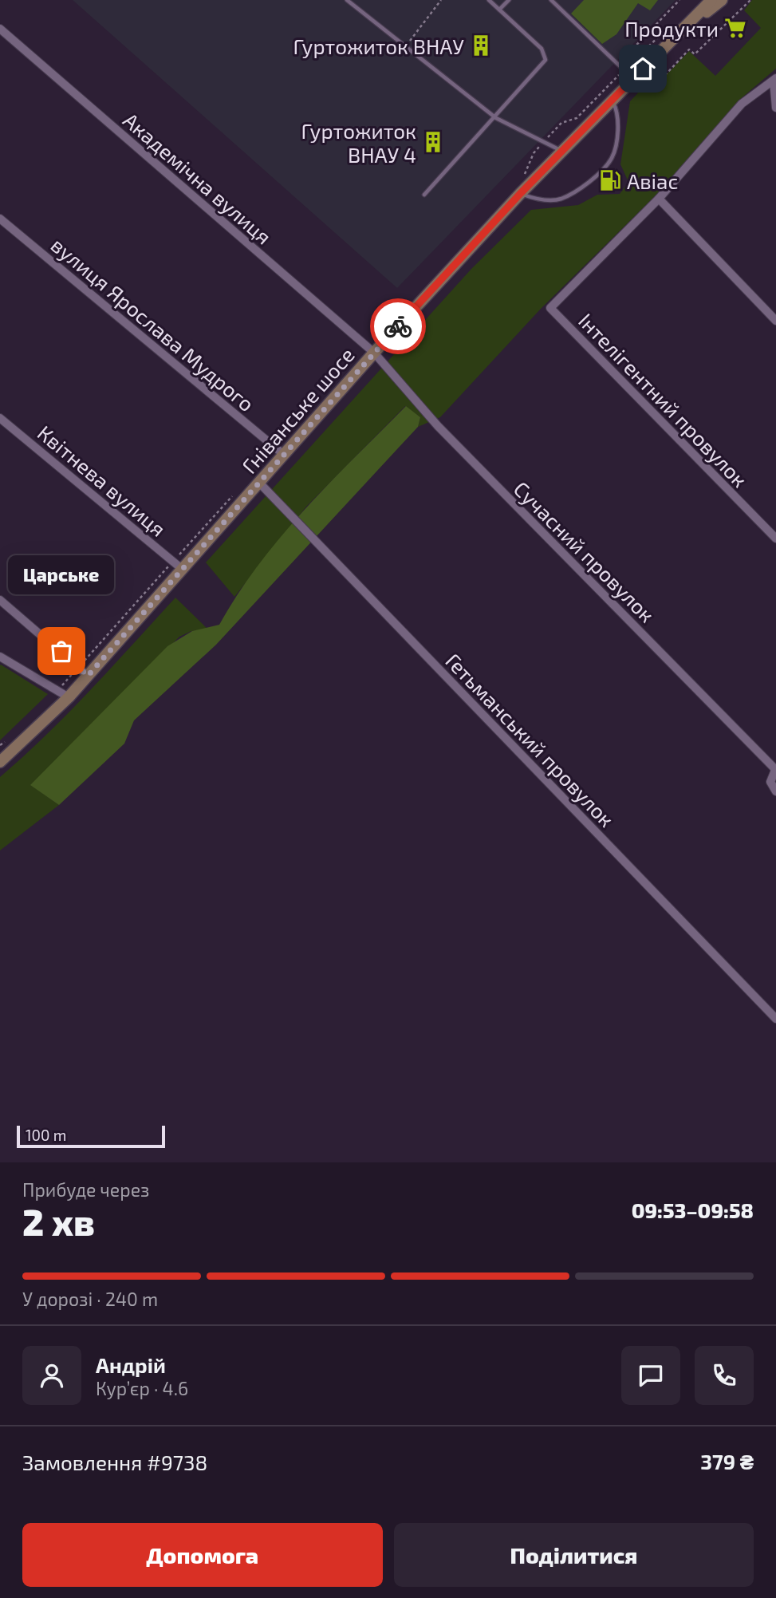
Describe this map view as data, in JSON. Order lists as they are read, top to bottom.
{
  "streets": {
    "main road": ["Гніванське шосе"],
    "street": [
      "Академічна вулиця",
      "вулиця Ярослава Мудрого",
      "Інтелігентний провулок",
      "Квітнева вулиця",
      "Сучасний провулок",
      "Гетьманський провулок"
    ]
  },
  "crossings": [
    ["Академічна вулиця", "Гніванське шосе"],
    ["Академічна вулиця", "Сучасний провулок"],
    ["вулиця Ярослава Мудрого", "Гніванське шосе"],
    ["Гніванське шосе", "Квітнева вулиця"],
    ["Гніванське шосе", "Сучасний провулок"],
    ["Гніванське шосе", "Гетьманський провулок"]
  ],
  "places": {
    "supermarket": ["Продукти"],
    "building": ["Гуртожиток ВНАУ", "Гуртожиток ВНАУ 4"],
    "fuel station": ["Авіас"],
    "other": ["Царське"]
  },
  "scale_bar": "100 m",
  "page": {
    "bubble": "Царське",
    "scale": "100 m",
    "heading": ["2 хв", "Прибуде через", "09:53–09:58"],
    "panel": [
      "Андрій",
      "Кур’єр · 4.6",
      "Замовлення #9738",
      "379 ₴"
    ],
    "bar": "У дорозі · 240 m",
    "buttons": ["Допомога", "Поділитися"]
  }
}
